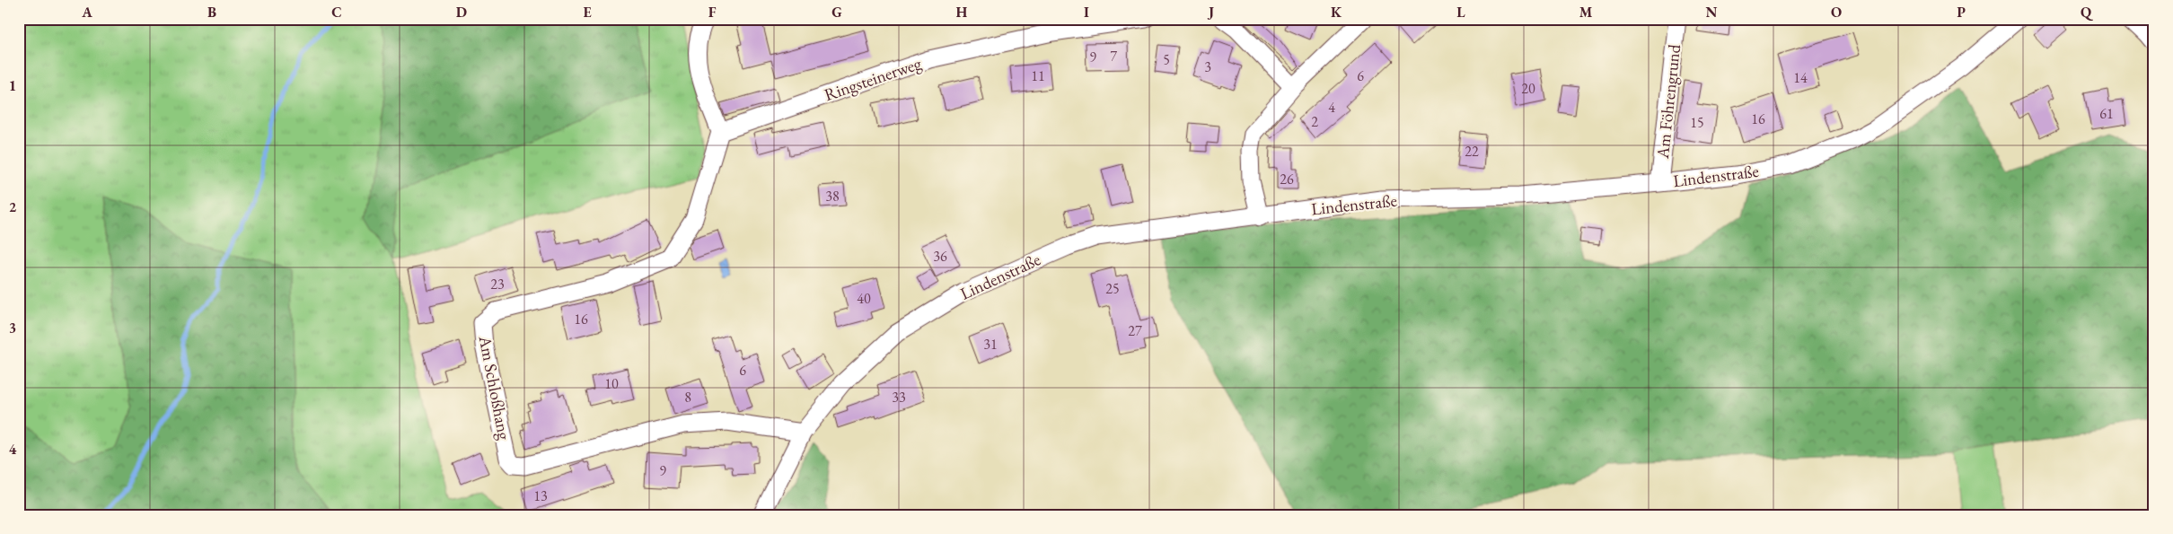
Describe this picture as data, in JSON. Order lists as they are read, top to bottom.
{
  "streets": {
    "street": [
      "Ringsteinerweg",
      "Am Föhrengrund",
      "Lindenstraße",
      "Am Schloßhang"
    ]
  },
  "crossings": [
    ["Ringsteinerweg", "Am Schloßhang"],
    ["Am Föhrengrund", "Lindenstraße"],
    ["Lindenstraße", "Am Schloßhang"]
  ],
  "house_numbers": [
    "7",
    "9",
    "5",
    "3",
    "11",
    "6",
    "14",
    "20",
    "4",
    "61",
    "16",
    "2",
    "15",
    "22",
    "26",
    "38",
    "36",
    "23",
    "25",
    "40",
    "16",
    "27",
    "31",
    "6",
    "10",
    "8",
    "33",
    "9",
    "13"
  ],
  "grid": {
    "columns": [
      "A",
      "B",
      "C",
      "D",
      "E",
      "F",
      "G",
      "H",
      "I",
      "J",
      "K",
      "L",
      "M",
      "N",
      "O",
      "P",
      "Q"
    ],
    "rows": [
      "1",
      "2",
      "3",
      "4"
    ]
  }
}
